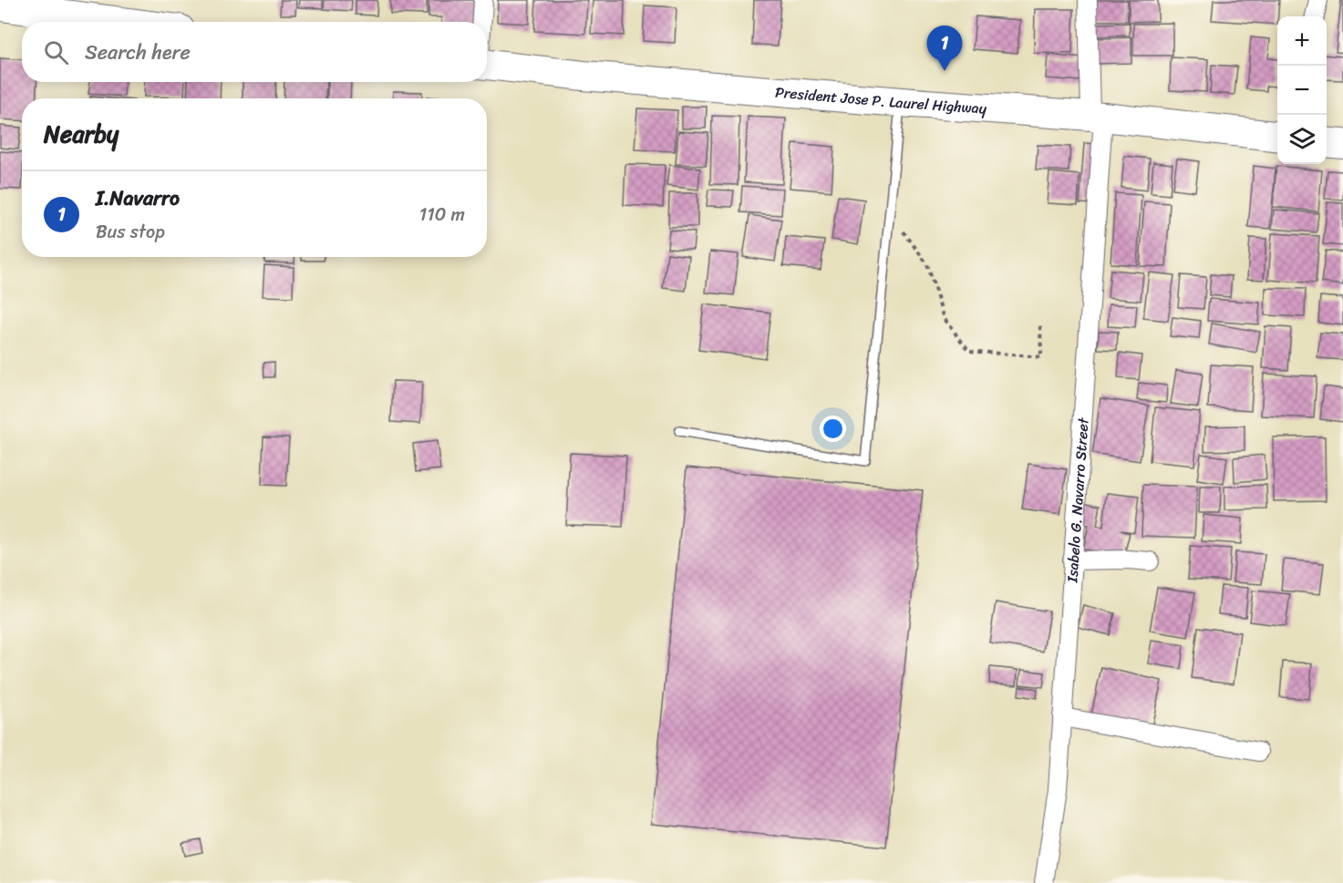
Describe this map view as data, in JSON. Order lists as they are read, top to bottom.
{
  "streets": {
    "highway": ["President Jose P. Laurel Highway"],
    "street": ["Isabelo G. Navarro Street"]
  },
  "crossings": [
    ["President Jose P. Laurel Highway", "Isabelo G. Navarro Street"]
  ],
  "page": {
    "map_buttons": ["+", "−"],
    "search": "Search here",
    "pins": "1",
    "heading": "Nearby",
    "list": [
      {
        "mark": "1",
        "name": "I.Navarro",
        "note": "Bus stop",
        "value": "110 m"
      }
    ]
  }
}
